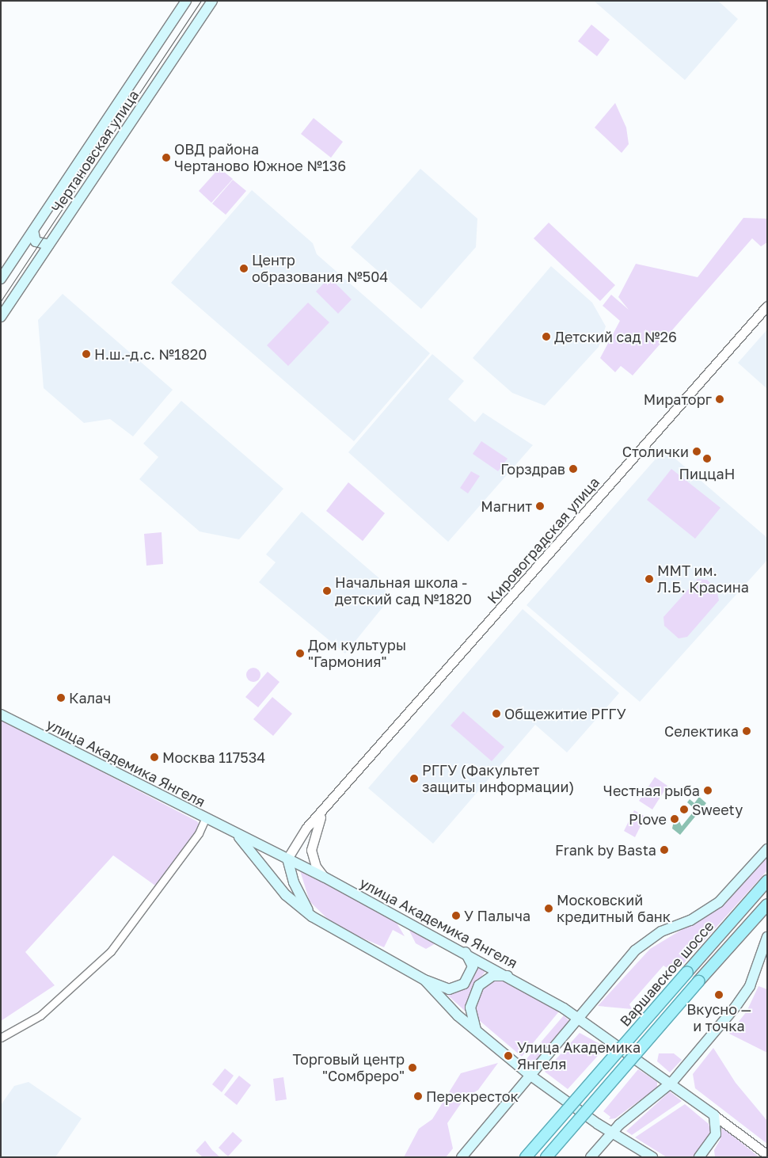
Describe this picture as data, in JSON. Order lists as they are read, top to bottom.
{
  "streets": {
    "main road": ["Чертановская улица", "улица Академика Янгеля", "Варшавское шоссе"],
    "street": ["Кировоградская улица"]
  },
  "crossings": [
    ["Кировоградская улица", "улица Академика Янгеля"]
  ],
  "places": [
    "ОВД района Чертаново Южное №136",
    "Центр образования №504",
    "Детский сад №26",
    "Н.ш.-д.с. №1820",
    "Мираторг",
    "Столички",
    "ПиццаН",
    "Горздрав",
    "Магнит",
    "ММТ им. Л.Б. Красина",
    "Начальная школа - детский сад №1820",
    "Дом культуры \"Гармония\"",
    "Калач",
    "Общежитие РГГУ",
    "Селектика",
    "Москва 117534",
    "РГГУ (Факультет защиты информации)",
    "Честная рыба",
    "Sweety",
    "Plove",
    "Frank by Basta",
    "Московский кредитный банк",
    "У Палыча",
    "Вкусно — и точка",
    "Улица Академика Янгеля",
    "Торговый центр \"Сомбреро\"",
    "Перекресток"
  ]
}
